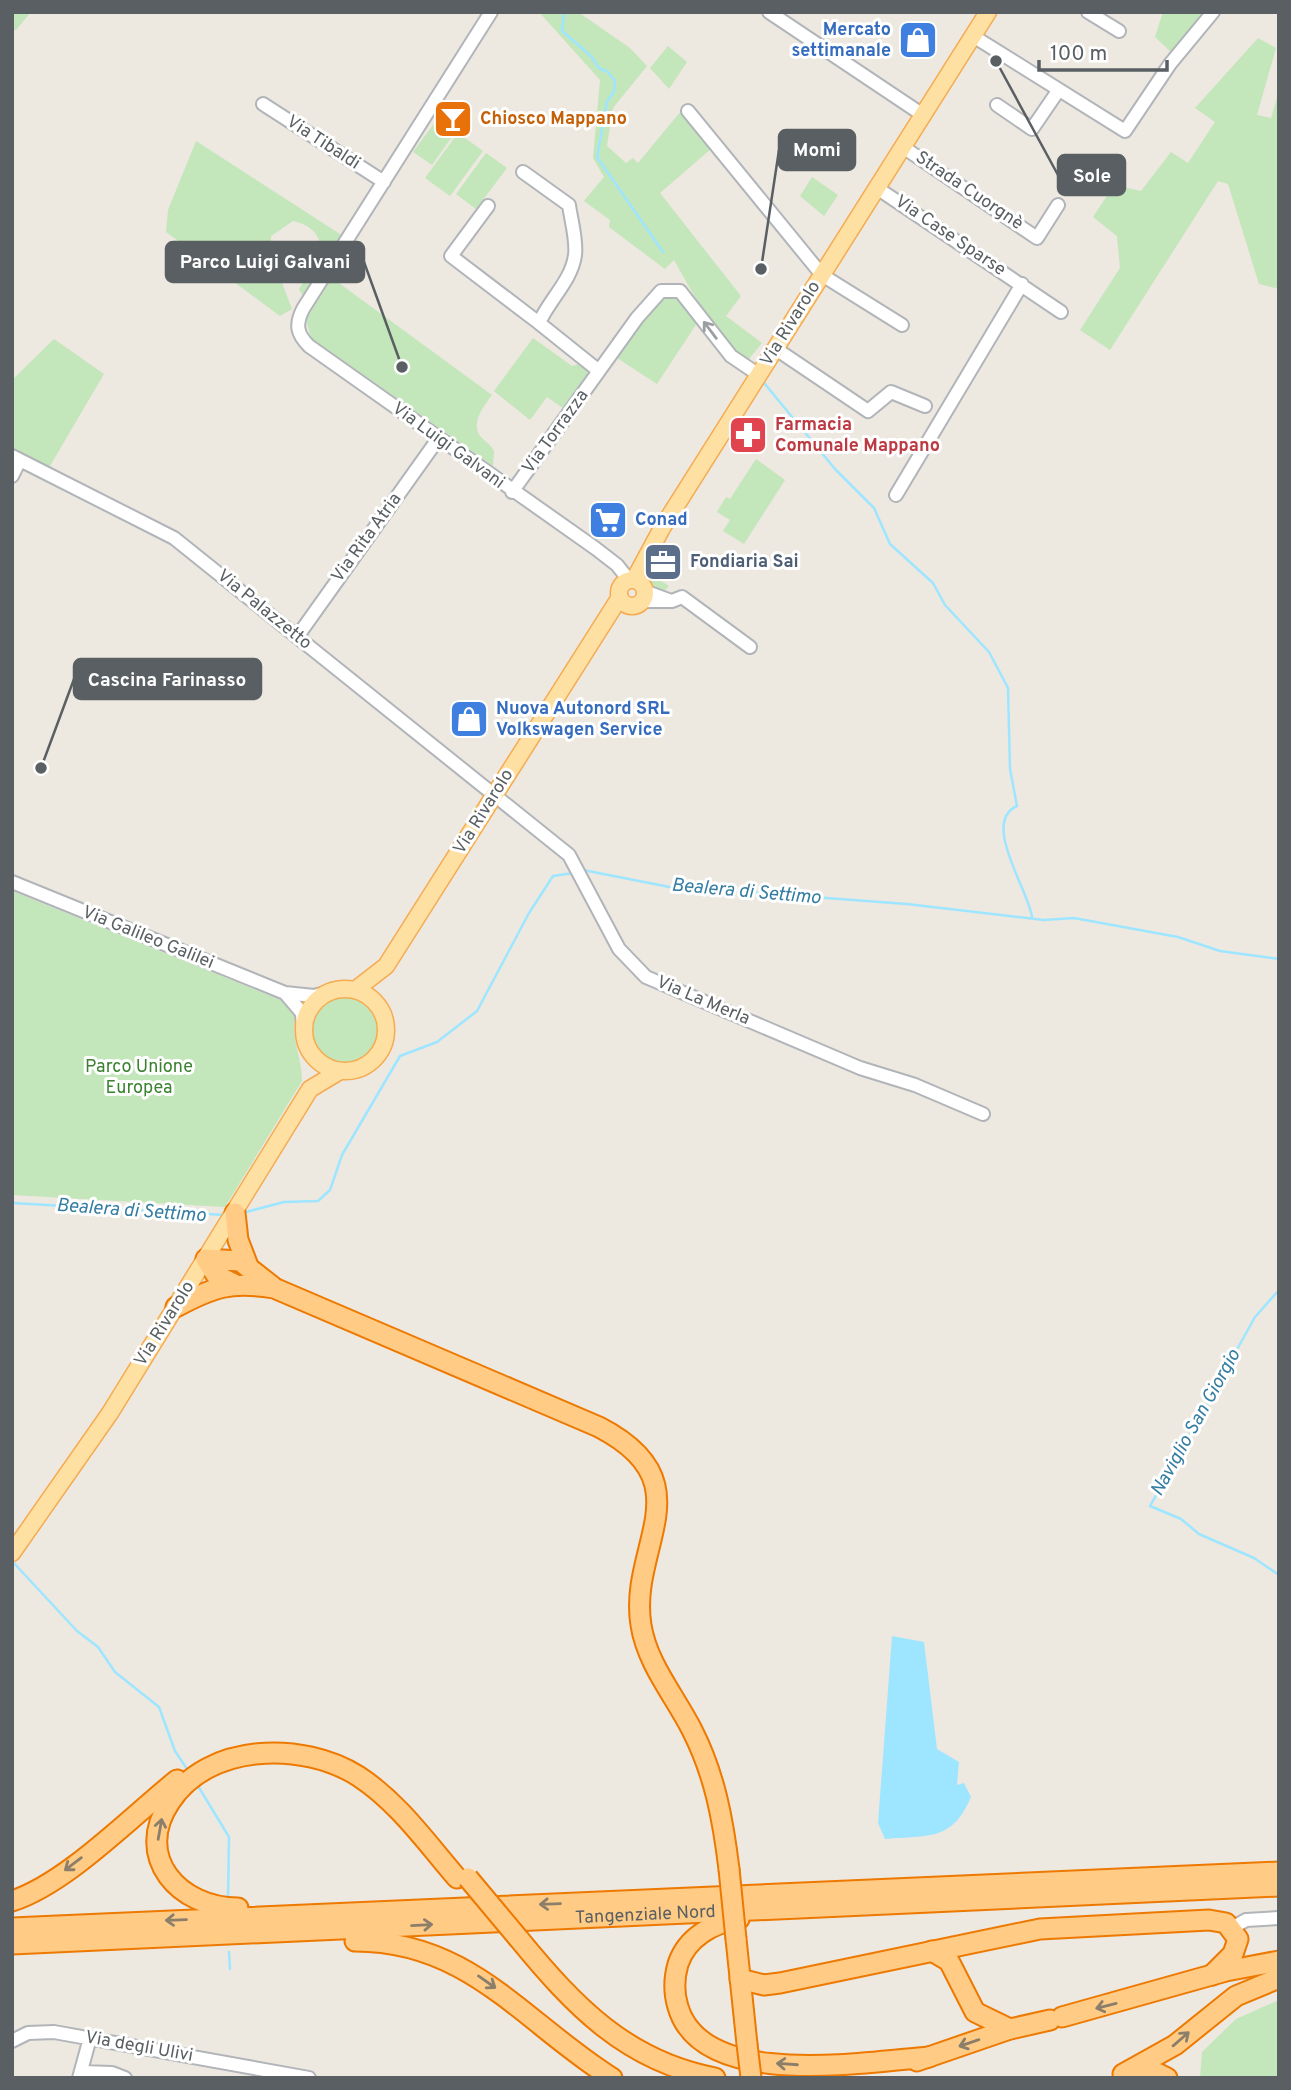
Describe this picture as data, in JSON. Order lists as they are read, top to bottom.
{
  "streets": {
    "highway": ["Tangenziale Nord"],
    "main road": ["Strada Cuorgnè", "Via Rivarolo"],
    "street": [
      "Via Tibaldi",
      "Via Case Sparse",
      "Via Torrazza",
      "Via Luigi Galvani",
      "Via Rita Atria",
      "Via Palazzetto",
      "Via Galileo Galilei",
      "Via La Merla",
      "Via degli Ulivi"
    ]
  },
  "crossings": [
    ["Via Tibaldi", "Via Luigi Galvani"],
    ["Strada Cuorgnè", "Via Case Sparse"],
    ["Strada Cuorgnè", "Via Rivarolo"],
    ["Via Rivarolo", "Via Torrazza"],
    ["Via Rivarolo", "Via Luigi Galvani"],
    ["Via Rivarolo", "Via Palazzetto"],
    ["Via Rivarolo", "Via Galileo Galilei"],
    ["Via Rivarolo", "Via La Merla"],
    ["Via Torrazza", "Via Luigi Galvani"],
    ["Via Luigi Galvani", "Via Rita Atria"],
    ["Via Rita Atria", "Via Palazzetto"],
    ["Via Palazzetto", "Via La Merla"]
  ],
  "water": ["Bealera di Settimo", "Naviglio San Giorgio"],
  "parks": ["Parco Unione Europea"],
  "places": {
    "shop": ["Mercato settimanale", "Nuova Autonord SRL Volkswagen Service"],
    "other": [
      "Sole",
      "Momi",
      "Parco Luigi Galvani",
      "Cascina Farinasso"
    ],
    "bar": ["Chiosco Mappano"],
    "pharmacy": ["Farmacia Comunale Mappano"],
    "supermarket": ["Conad"],
    "office": ["Fondiaria Sai"]
  },
  "scale_bar": "100 m"
}
